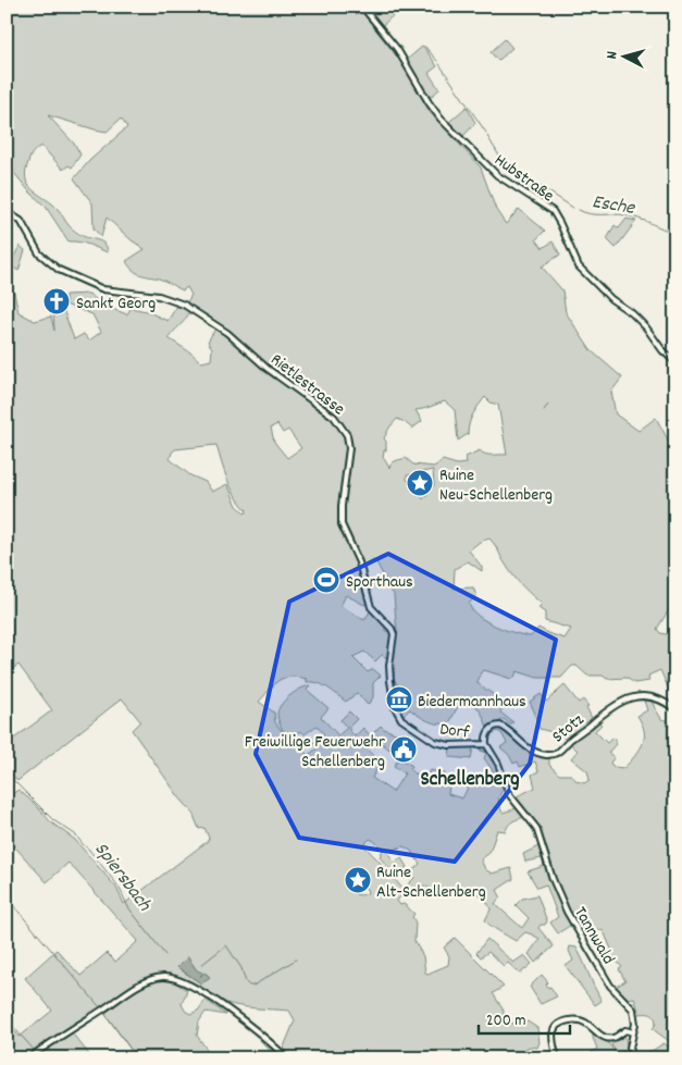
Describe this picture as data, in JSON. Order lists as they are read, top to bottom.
{
  "streets": {
    "street": [
      "Hubstraße",
      "Rietlestrasse",
      "Stotz",
      "Dorf",
      "Tannwald"
    ]
  },
  "crossings": [
    ["Rietlestrasse", "Dorf"],
    ["Stotz", "Dorf"],
    ["Dorf", "Tannwald"]
  ],
  "districts": ["Schellenberg"],
  "water": ["Esche", "Spiersbach"],
  "places": {
    "church": ["Sankt Georg"],
    "place": ["Ruine Neu-Schellenberg", "Ruine Alt-Schellenberg"],
    "sports": ["Sporthaus"],
    "museum": ["Biedermannhaus"],
    "public building": ["Freiwillige Feuerwehr Schellenberg"]
  },
  "scale_bar": "200 m",
  "north": "left"
}
